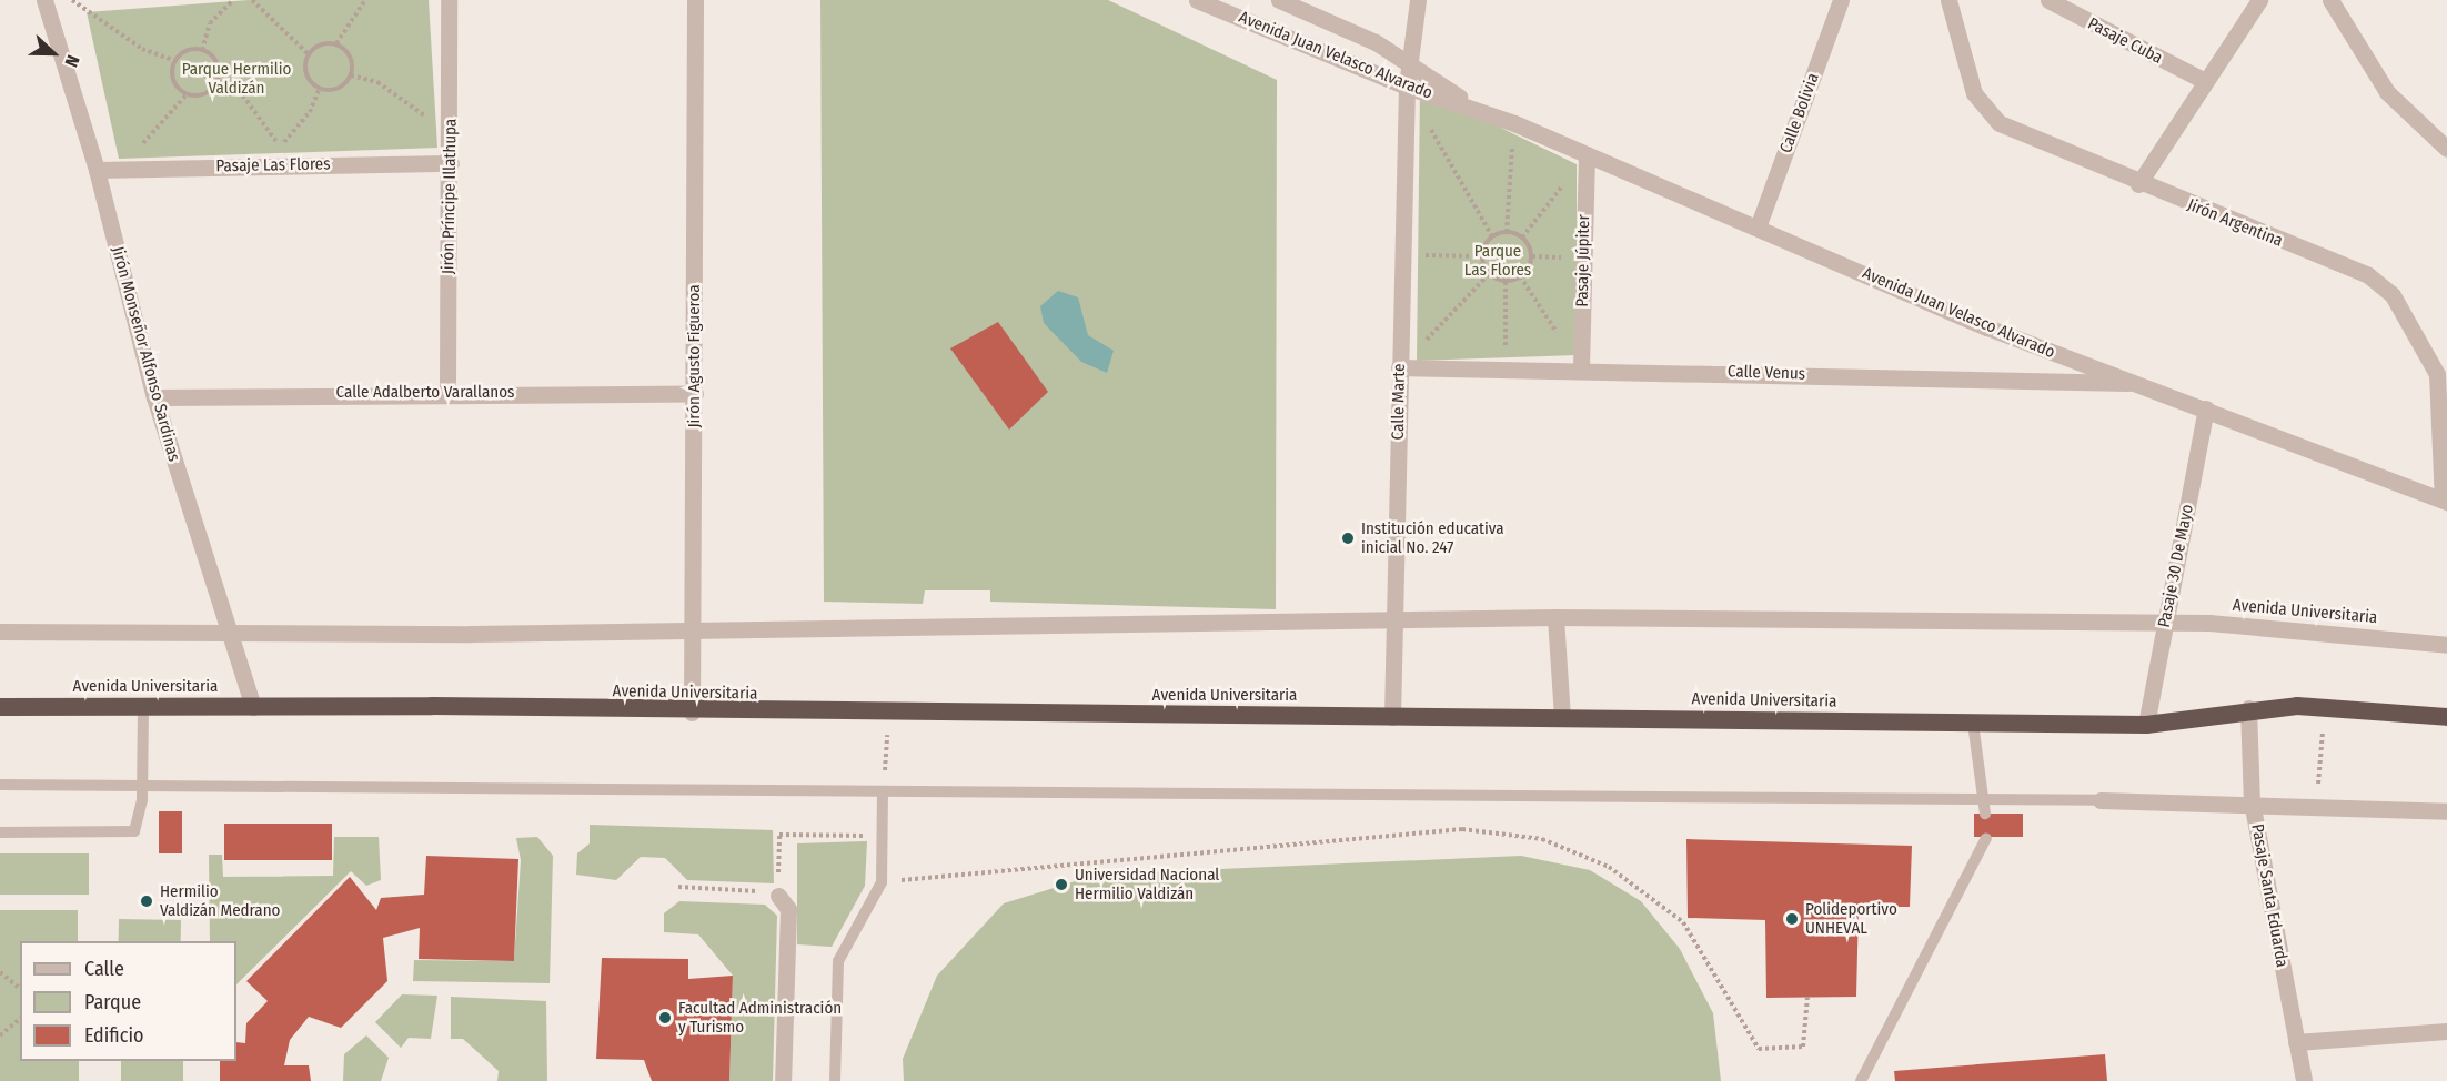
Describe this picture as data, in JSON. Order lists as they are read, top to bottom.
{
  "streets": {
    "highway": ["Avenida Universitaria"],
    "street": [
      "Pasaje Cuba",
      "Avenida Juan Velasco Alvarado",
      "Calle Bolivia",
      "Pasaje Las Flores",
      "Jirón Príncipe Illathupa",
      "Jirón Argentina",
      "Pasaje Júpiter",
      "Jirón Monseñor Alfonso Sardinas",
      "Jirón Agusto Figueroa",
      "Calle Venus",
      "Calle Adalberto Varallanos",
      "Calle Marte",
      "Pasaje 30 De Mayo",
      "Pasaje Santa Eduarda"
    ]
  },
  "crossings": [
    ["Avenida Juan Velasco Alvarado", "Calle Bolivia"],
    ["Avenida Juan Velasco Alvarado", "Jirón Argentina"],
    ["Avenida Juan Velasco Alvarado", "Pasaje Júpiter"],
    ["Avenida Juan Velasco Alvarado", "Calle Venus"],
    ["Avenida Juan Velasco Alvarado", "Calle Marte"],
    ["Avenida Juan Velasco Alvarado", "Pasaje 30 De Mayo"],
    ["Pasaje Las Flores", "Jirón Príncipe Illathupa"],
    ["Pasaje Las Flores", "Jirón Monseñor Alfonso Sardinas"],
    ["Jirón Príncipe Illathupa", "Calle Adalberto Varallanos"],
    ["Pasaje Júpiter", "Calle Venus"],
    ["Jirón Monseñor Alfonso Sardinas", "Calle Adalberto Varallanos"],
    ["Jirón Monseñor Alfonso Sardinas", "Avenida Universitaria"],
    ["Jirón Agusto Figueroa", "Calle Adalberto Varallanos"],
    ["Jirón Agusto Figueroa", "Avenida Universitaria"],
    ["Calle Venus", "Calle Marte"],
    ["Calle Marte", "Avenida Universitaria"],
    ["Pasaje 30 De Mayo", "Avenida Universitaria"],
    ["Avenida Universitaria", "Pasaje Santa Eduarda"]
  ],
  "parks": ["Parque Hermilio Valdizán", "Parque Las Flores"],
  "places": [
    "Institución educativa inicial No. 247",
    "Universidad Nacional Hermilio Valdizán",
    "Hermilio Valdizán Medrano",
    "Polideportivo UNHEVAL",
    "Facultad Administración y Turismo"
  ],
  "legend": ["Calle", "Parque", "Edificio"],
  "north": "right"
}
